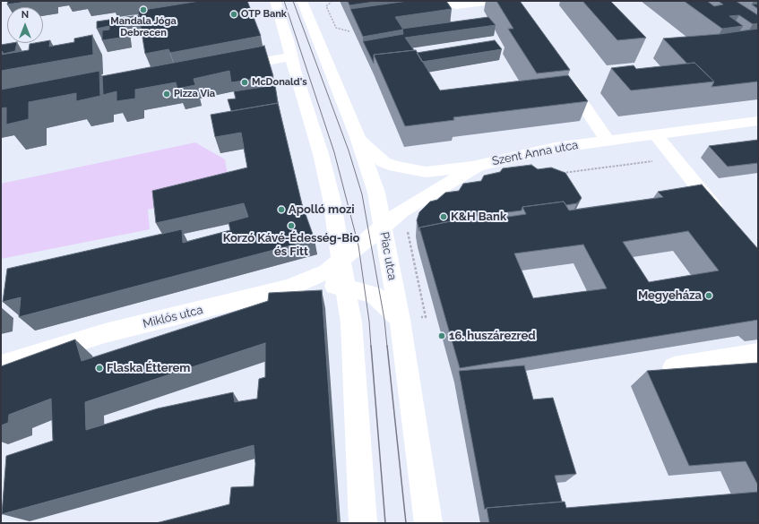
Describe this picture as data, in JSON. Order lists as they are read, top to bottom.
{
  "streets": {
    "street": ["Szent Anna utca", "Piac utca", "Miklós utca"]
  },
  "crossings": [
    ["Szent Anna utca", "Piac utca"],
    ["Szent Anna utca", "Miklós utca"]
  ],
  "places": [
    "Mandala Jóga Debrecen",
    "OTP Bank",
    "McDonald's",
    "Pizza Via",
    "Apolló mozi",
    "K&H Bank",
    "Korzó Kávé-Édesség-Bio és Fitt",
    "Megyeháza",
    "16. huszárezred",
    "Flaska Étterem"
  ],
  "north": "top"
}
